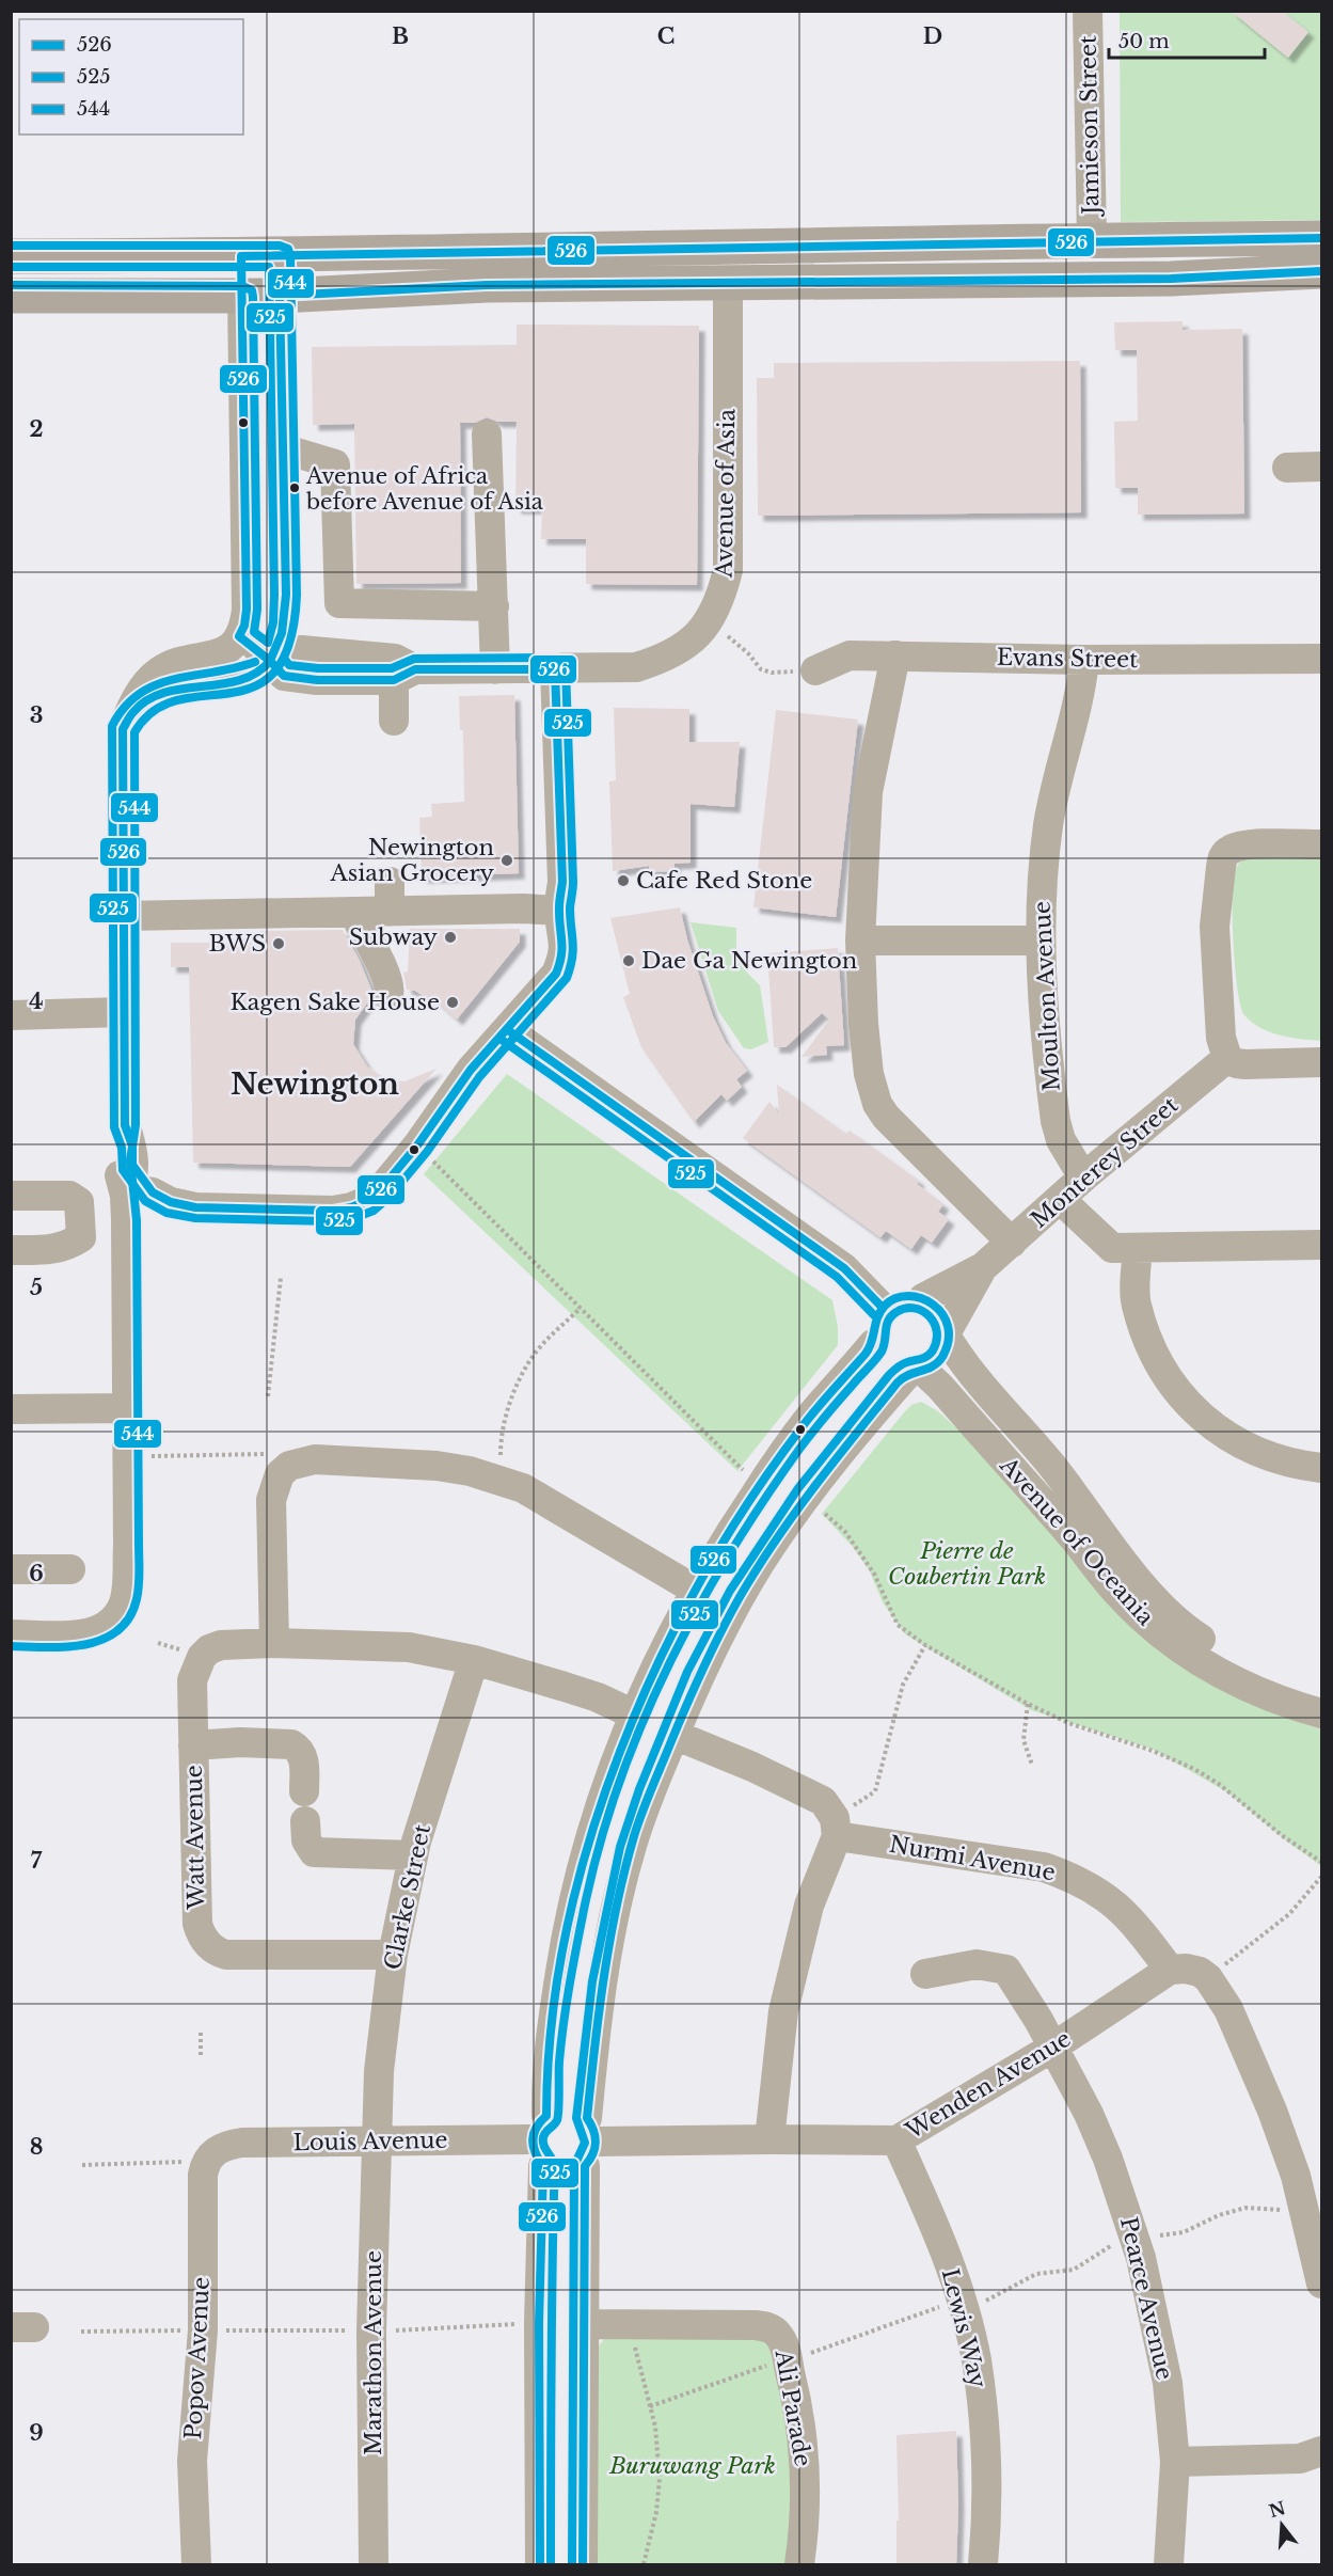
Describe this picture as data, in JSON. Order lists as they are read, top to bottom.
{
  "streets": {
    "main road": ["Jamieson Street"],
    "street": [
      "Avenue of Asia",
      "Evans Street",
      "Moulton Avenue",
      "Monterey Street",
      "Avenue of Oceania",
      "Watt Avenue",
      "Nurmi Avenue",
      "Clarke Street",
      "Wenden Avenue",
      "Louis Avenue",
      "Pearce Avenue",
      "Lewis Way",
      "Marathon Avenue",
      "Popov Avenue",
      "Ali Parade"
    ]
  },
  "crossings": [
    ["Evans Street", "Moulton Avenue"],
    ["Moulton Avenue", "Monterey Street"],
    ["Monterey Street", "Avenue of Oceania"],
    ["Watt Avenue", "Clarke Street"],
    ["Nurmi Avenue", "Wenden Avenue"],
    ["Clarke Street", "Louis Avenue"],
    ["Clarke Street", "Marathon Avenue"],
    ["Wenden Avenue", "Pearce Avenue"],
    ["Wenden Avenue", "Lewis Way"],
    ["Louis Avenue", "Marathon Avenue"],
    ["Louis Avenue", "Popov Avenue"]
  ],
  "districts": ["Newington"],
  "parks": ["Pierre de Coubertin Park", "Buruwang Park"],
  "places": [
    "Avenue of Africa before Avenue of Asia",
    "Newington Asian Grocery",
    "Cafe Red Stone",
    "Subway",
    "BWS",
    "Dae Ga Newington",
    "Kagen Sake House"
  ],
  "lines": ["transit line 526", "transit line 544", "transit line 525"],
  "legend": ["526", "525", "544"],
  "scale_bar": "50 m",
  "north": "top",
  "grid": {
    "columns": ["B", "C", "D"],
    "rows": [
      "2",
      "3",
      "4",
      "5",
      "6",
      "7",
      "8",
      "9"
    ]
  }
}
